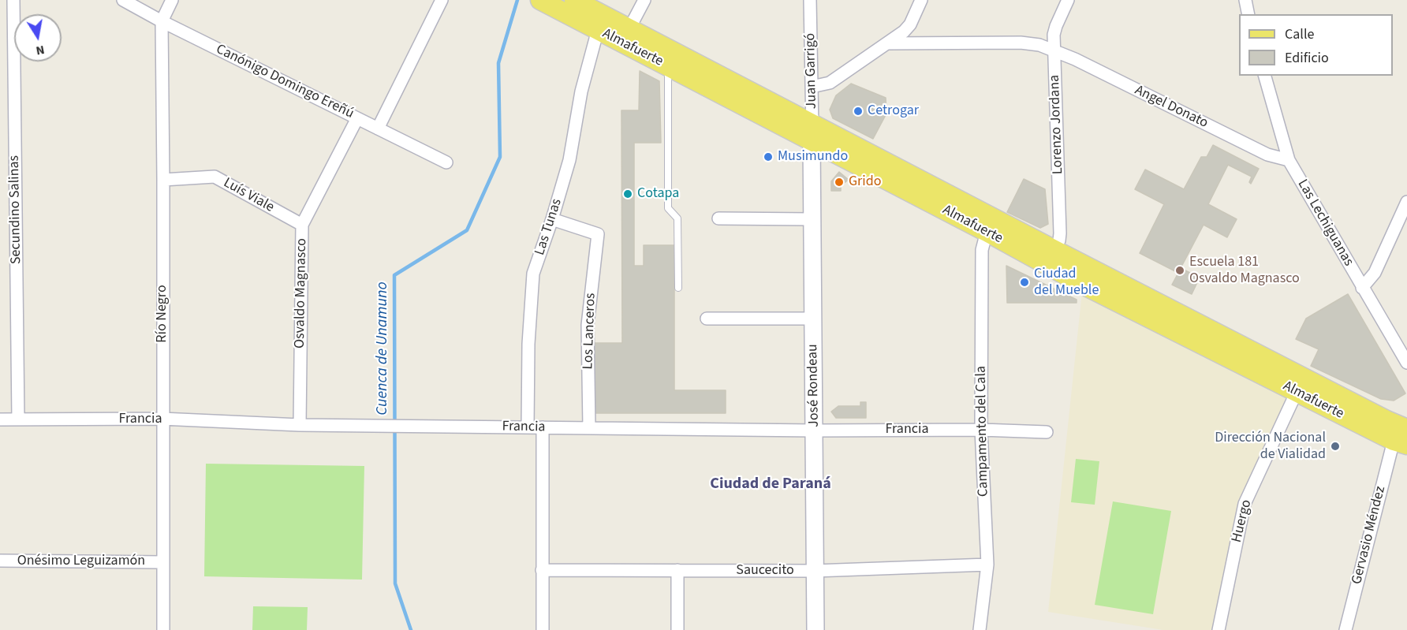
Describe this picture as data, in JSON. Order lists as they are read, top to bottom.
{
  "streets": {
    "main road": ["Almafuerte"],
    "street": [
      "Juan Garrigó",
      "Canónigo Domingo Ereñú",
      "Angel Donato",
      "Lorenzo Jordana",
      "Luís Viale",
      "Secundino Salinas",
      "Las Lechiguanas",
      "Las Tunas",
      "Osvaldo Magnasco",
      "Río Negro",
      "Los Lanceros",
      "José Rondeau",
      "Francia",
      "Campamento del Cala",
      "Huergo",
      "Gervasio Méndez",
      "Onésimo Leguizamón",
      "Saucecito"
    ]
  },
  "crossings": [
    ["Almafuerte", "Juan Garrigó"],
    ["Almafuerte", "Lorenzo Jordana"],
    ["Almafuerte", "Las Tunas"],
    ["Almafuerte", "José Rondeau"],
    ["Almafuerte", "Campamento del Cala"],
    ["Almafuerte", "Huergo"],
    ["Almafuerte", "Gervasio Méndez"],
    ["Juan Garrigó", "José Rondeau"],
    ["Canónigo Domingo Ereñú", "Osvaldo Magnasco"],
    ["Canónigo Domingo Ereñú", "Río Negro"],
    ["Angel Donato", "Lorenzo Jordana"],
    ["Angel Donato", "Las Lechiguanas"],
    ["Luís Viale", "Osvaldo Magnasco"],
    ["Luís Viale", "Río Negro"],
    ["Secundino Salinas", "Francia"],
    ["Las Tunas", "Los Lanceros"],
    ["Las Tunas", "Francia"],
    ["Osvaldo Magnasco", "Francia"],
    ["Río Negro", "Francia"],
    ["Río Negro", "Onésimo Leguizamón"],
    ["Los Lanceros", "Francia"],
    ["José Rondeau", "Francia"],
    ["José Rondeau", "Saucecito"],
    ["Francia", "Campamento del Cala"],
    ["Campamento del Cala", "Saucecito"]
  ],
  "districts": ["Ciudad de Paraná"],
  "water": ["Cuenca de Unamuno"],
  "places": [
    "Cetrogar",
    "Musimundo",
    "Grido",
    "Cotapa",
    "Escuela 181 Osvaldo Magnasco",
    "Ciudad del Mueble",
    "Dirección Nacional de Vialidad"
  ],
  "legend": ["Calle", "Edificio"],
  "north": "bottom"
}
